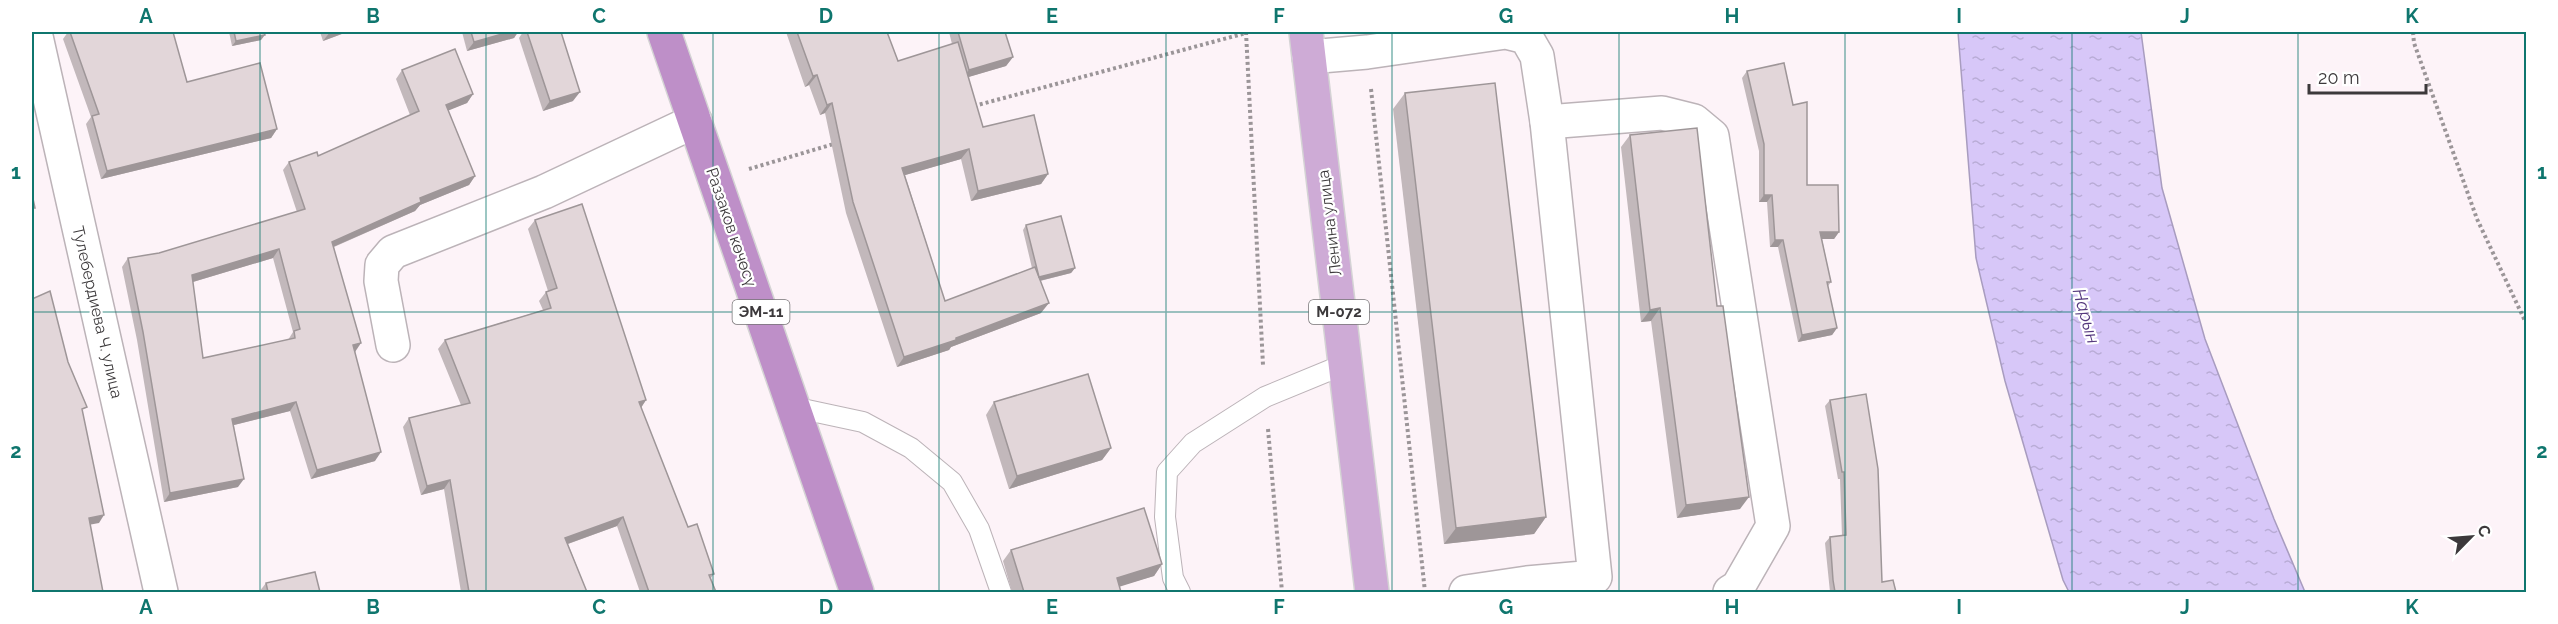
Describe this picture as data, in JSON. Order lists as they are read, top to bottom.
{
  "streets": {
    "highway": ["Раззаков көчөсү", "ЭМ-11"],
    "main road": ["Ленина улица", "М-072"],
    "street": ["Тулебердиева Ч. улица"]
  },
  "water": ["Нарын"],
  "scale_bar": "20 m",
  "north": "top right",
  "grid": {
    "columns": [
      "A",
      "B",
      "C",
      "D",
      "E",
      "F",
      "G",
      "H",
      "I",
      "J",
      "K"
    ],
    "rows": ["1", "2"]
  }
}
